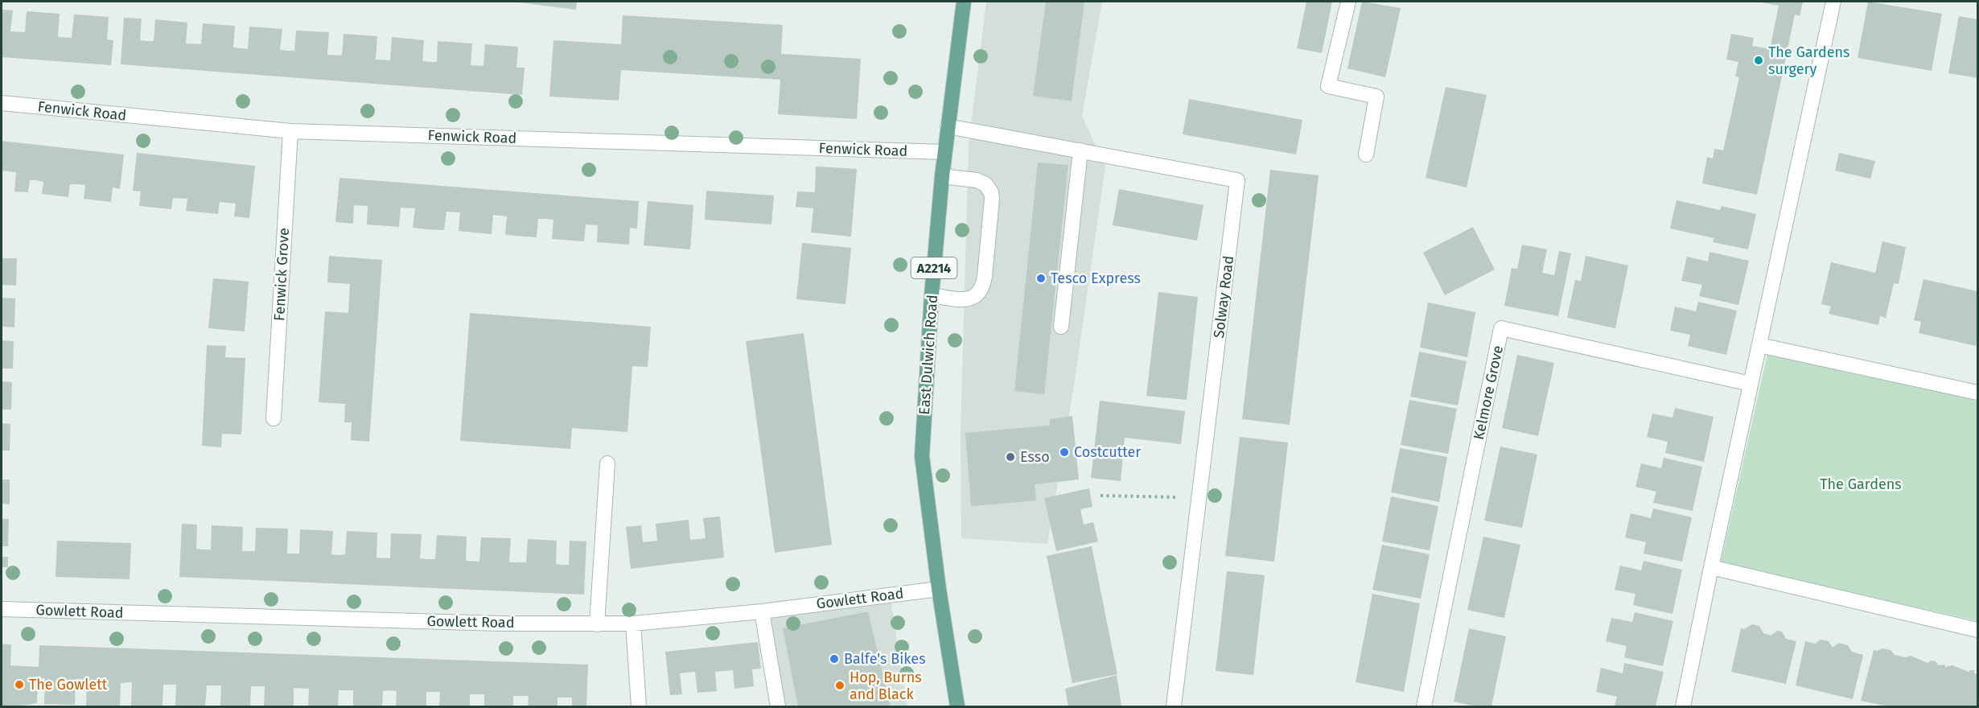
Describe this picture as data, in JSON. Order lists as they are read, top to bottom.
{
  "streets": {
    "main road": ["A2214", "East Dulwich Road"],
    "street": [
      "Fenwick Road",
      "Fenwick Grove",
      "Solway Road",
      "Kelmore Grove",
      "Gowlett Road"
    ]
  },
  "crossings": [
    ["Fenwick Road", "Fenwick Grove"],
    ["Fenwick Road", "East Dulwich Road"],
    ["Solway Road", "East Dulwich Road"],
    ["East Dulwich Road", "Gowlett Road"]
  ],
  "parks": ["The Gardens"],
  "places": [
    "The Gardens surgery",
    "Tesco Express",
    "Costcutter",
    "Esso",
    "Balfe's Bikes",
    "The Gowlett",
    "Hop, Burns and Black"
  ]
}
